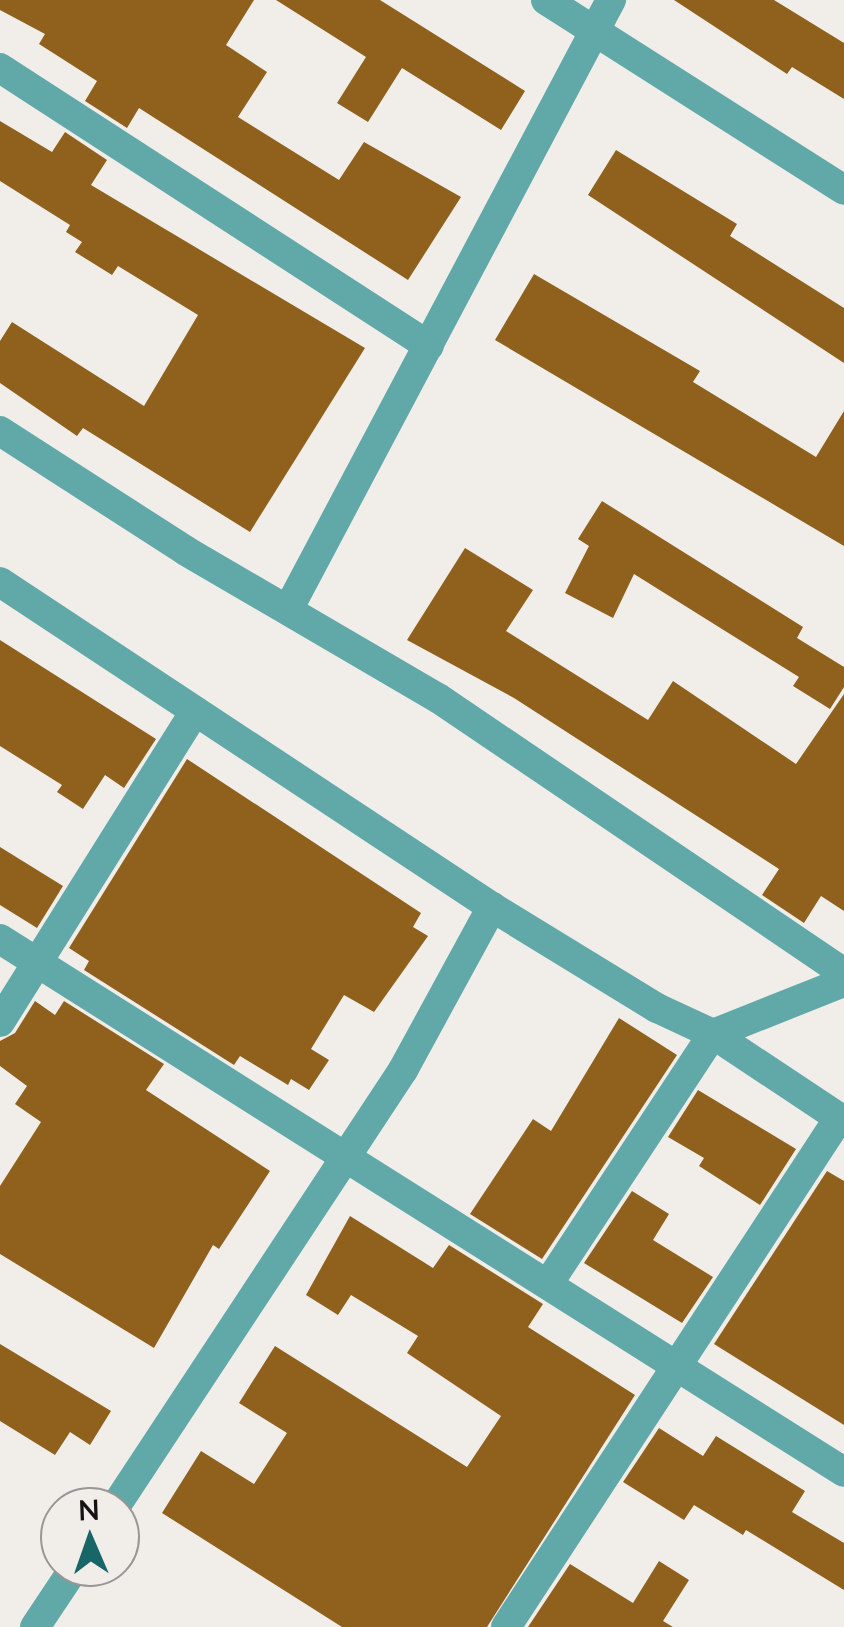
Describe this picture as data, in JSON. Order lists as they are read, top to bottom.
{
  "north": "top"
}
